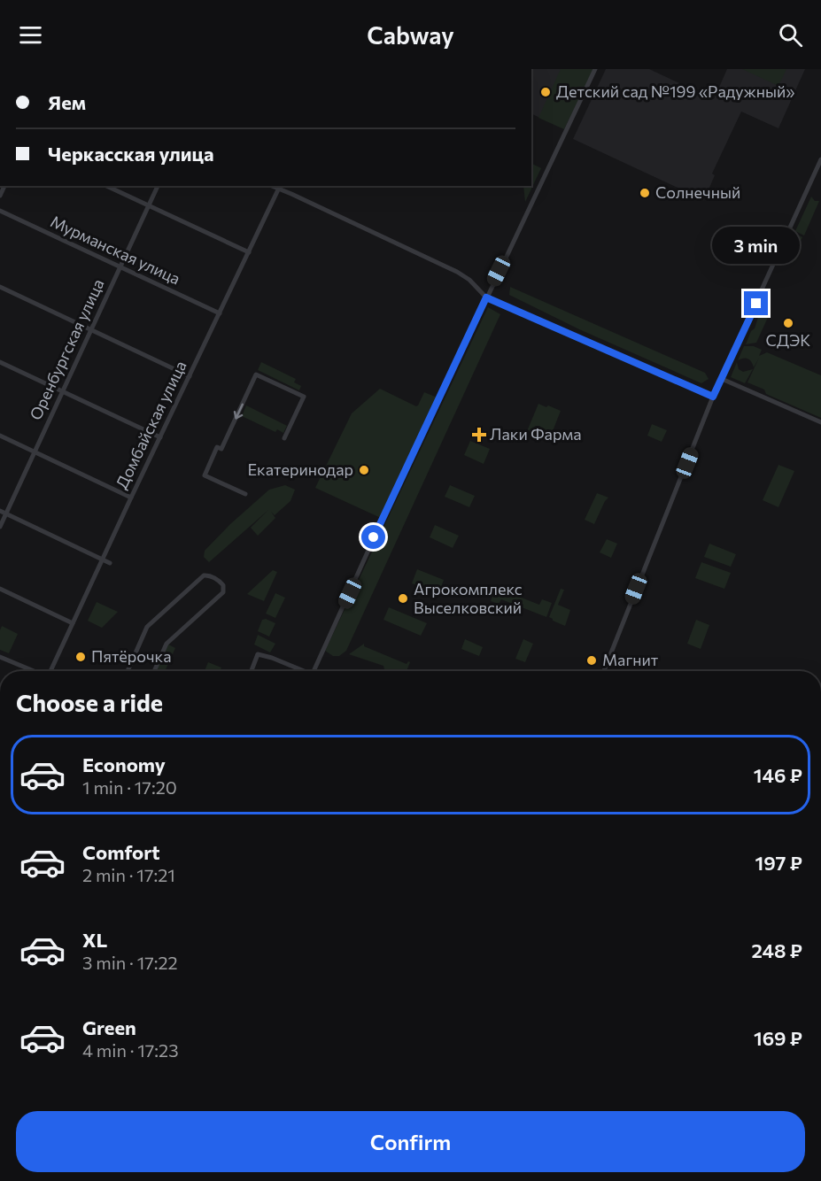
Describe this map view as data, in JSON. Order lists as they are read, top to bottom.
{
  "streets": {
    "street": ["Мурманская улица", "Оренбургская улица", "Домбайская улица"]
  },
  "crossings": [
    ["Мурманская улица", "Оренбургская улица"],
    ["Мурманская улица", "Домбайская улица"]
  ],
  "places": {
    "other": [
      "Детский сад №199 «Радужный»",
      "Солнечный",
      "СДЭК",
      "Екатеринодар",
      "Агрокомплекс Выселковский",
      "Пятёрочка",
      "Магнит"
    ],
    "health": ["Лаки Фарма"]
  },
  "page": {
    "header": "Cabway",
    "banner": ["Яем", "Черкасская улица"],
    "bubble": "3 min",
    "heading": "Choose a ride",
    "list": [
      {
        "name": "Economy",
        "note": "1 min · 17:20",
        "value": "146 ₽"
      },
      {
        "name": "Comfort",
        "note": "2 min · 17:21",
        "value": "197 ₽"
      },
      {
        "name": "XL",
        "note": "3 min · 17:22",
        "value": "248 ₽"
      },
      {
        "name": "Green",
        "note": "4 min · 17:23",
        "value": "169 ₽"
      }
    ],
    "buttons": "Confirm"
  }
}
